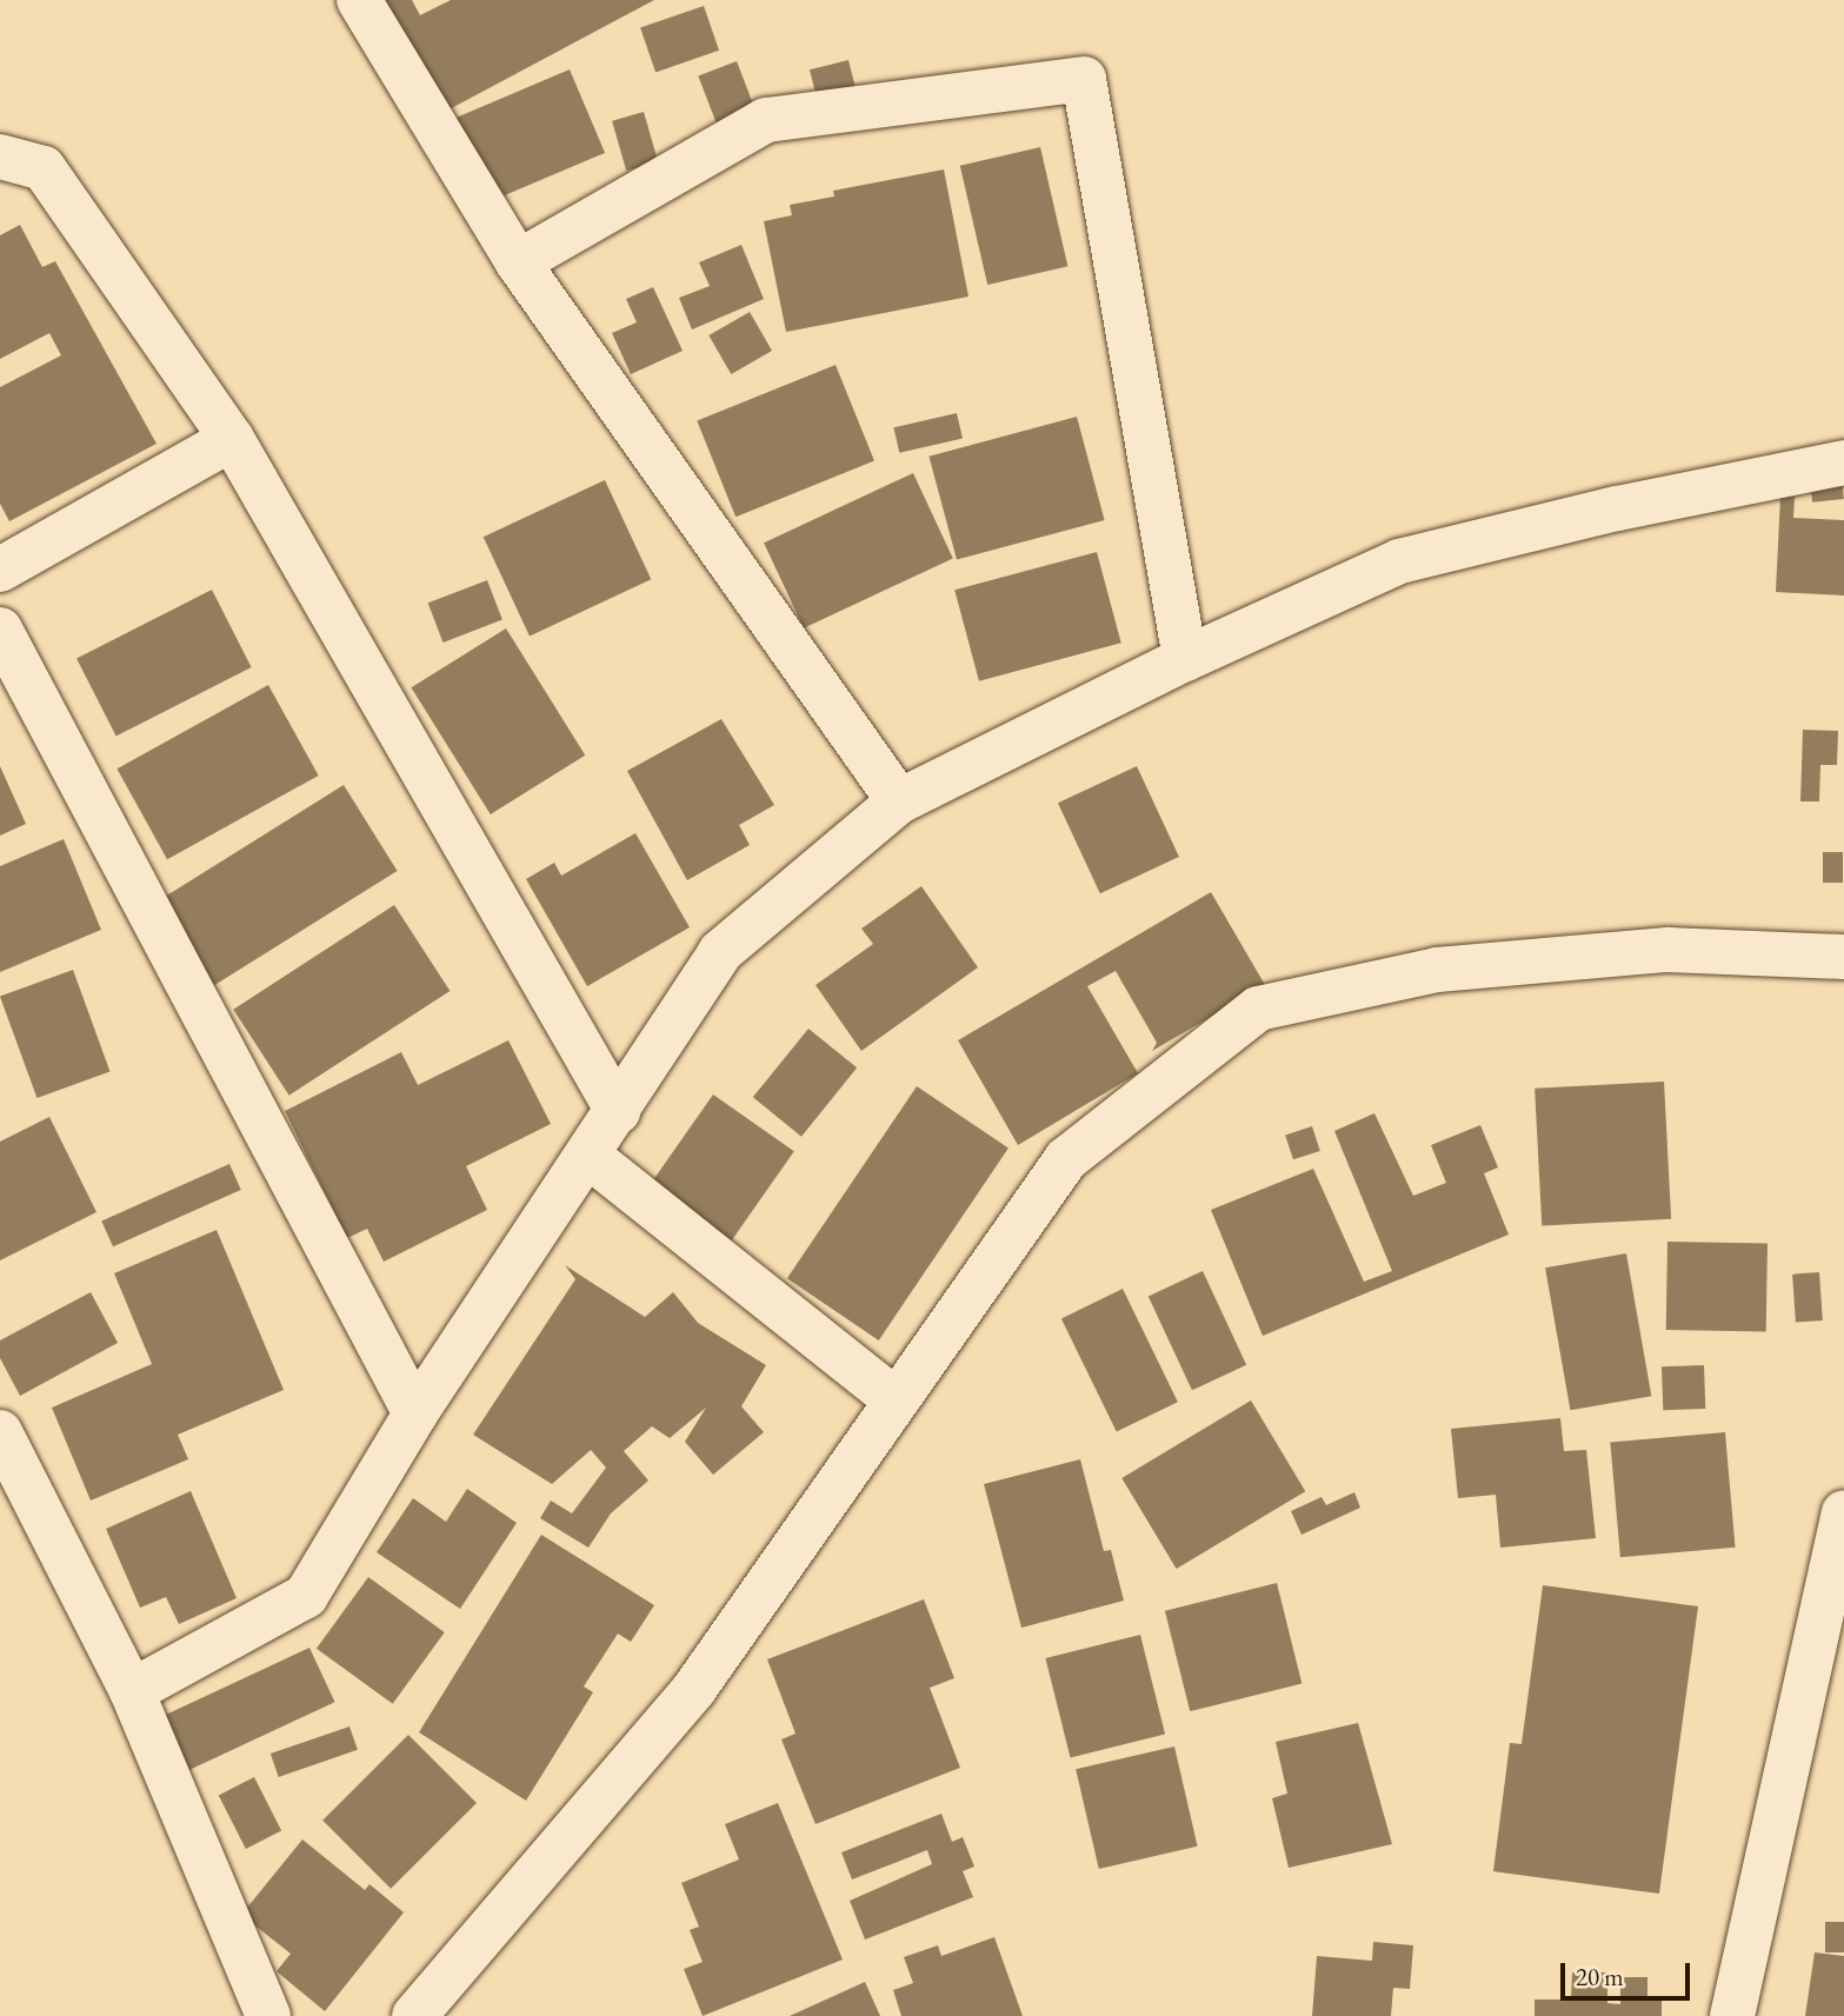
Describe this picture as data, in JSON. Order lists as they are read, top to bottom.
{
  "scale_bar": "20 m"
}
